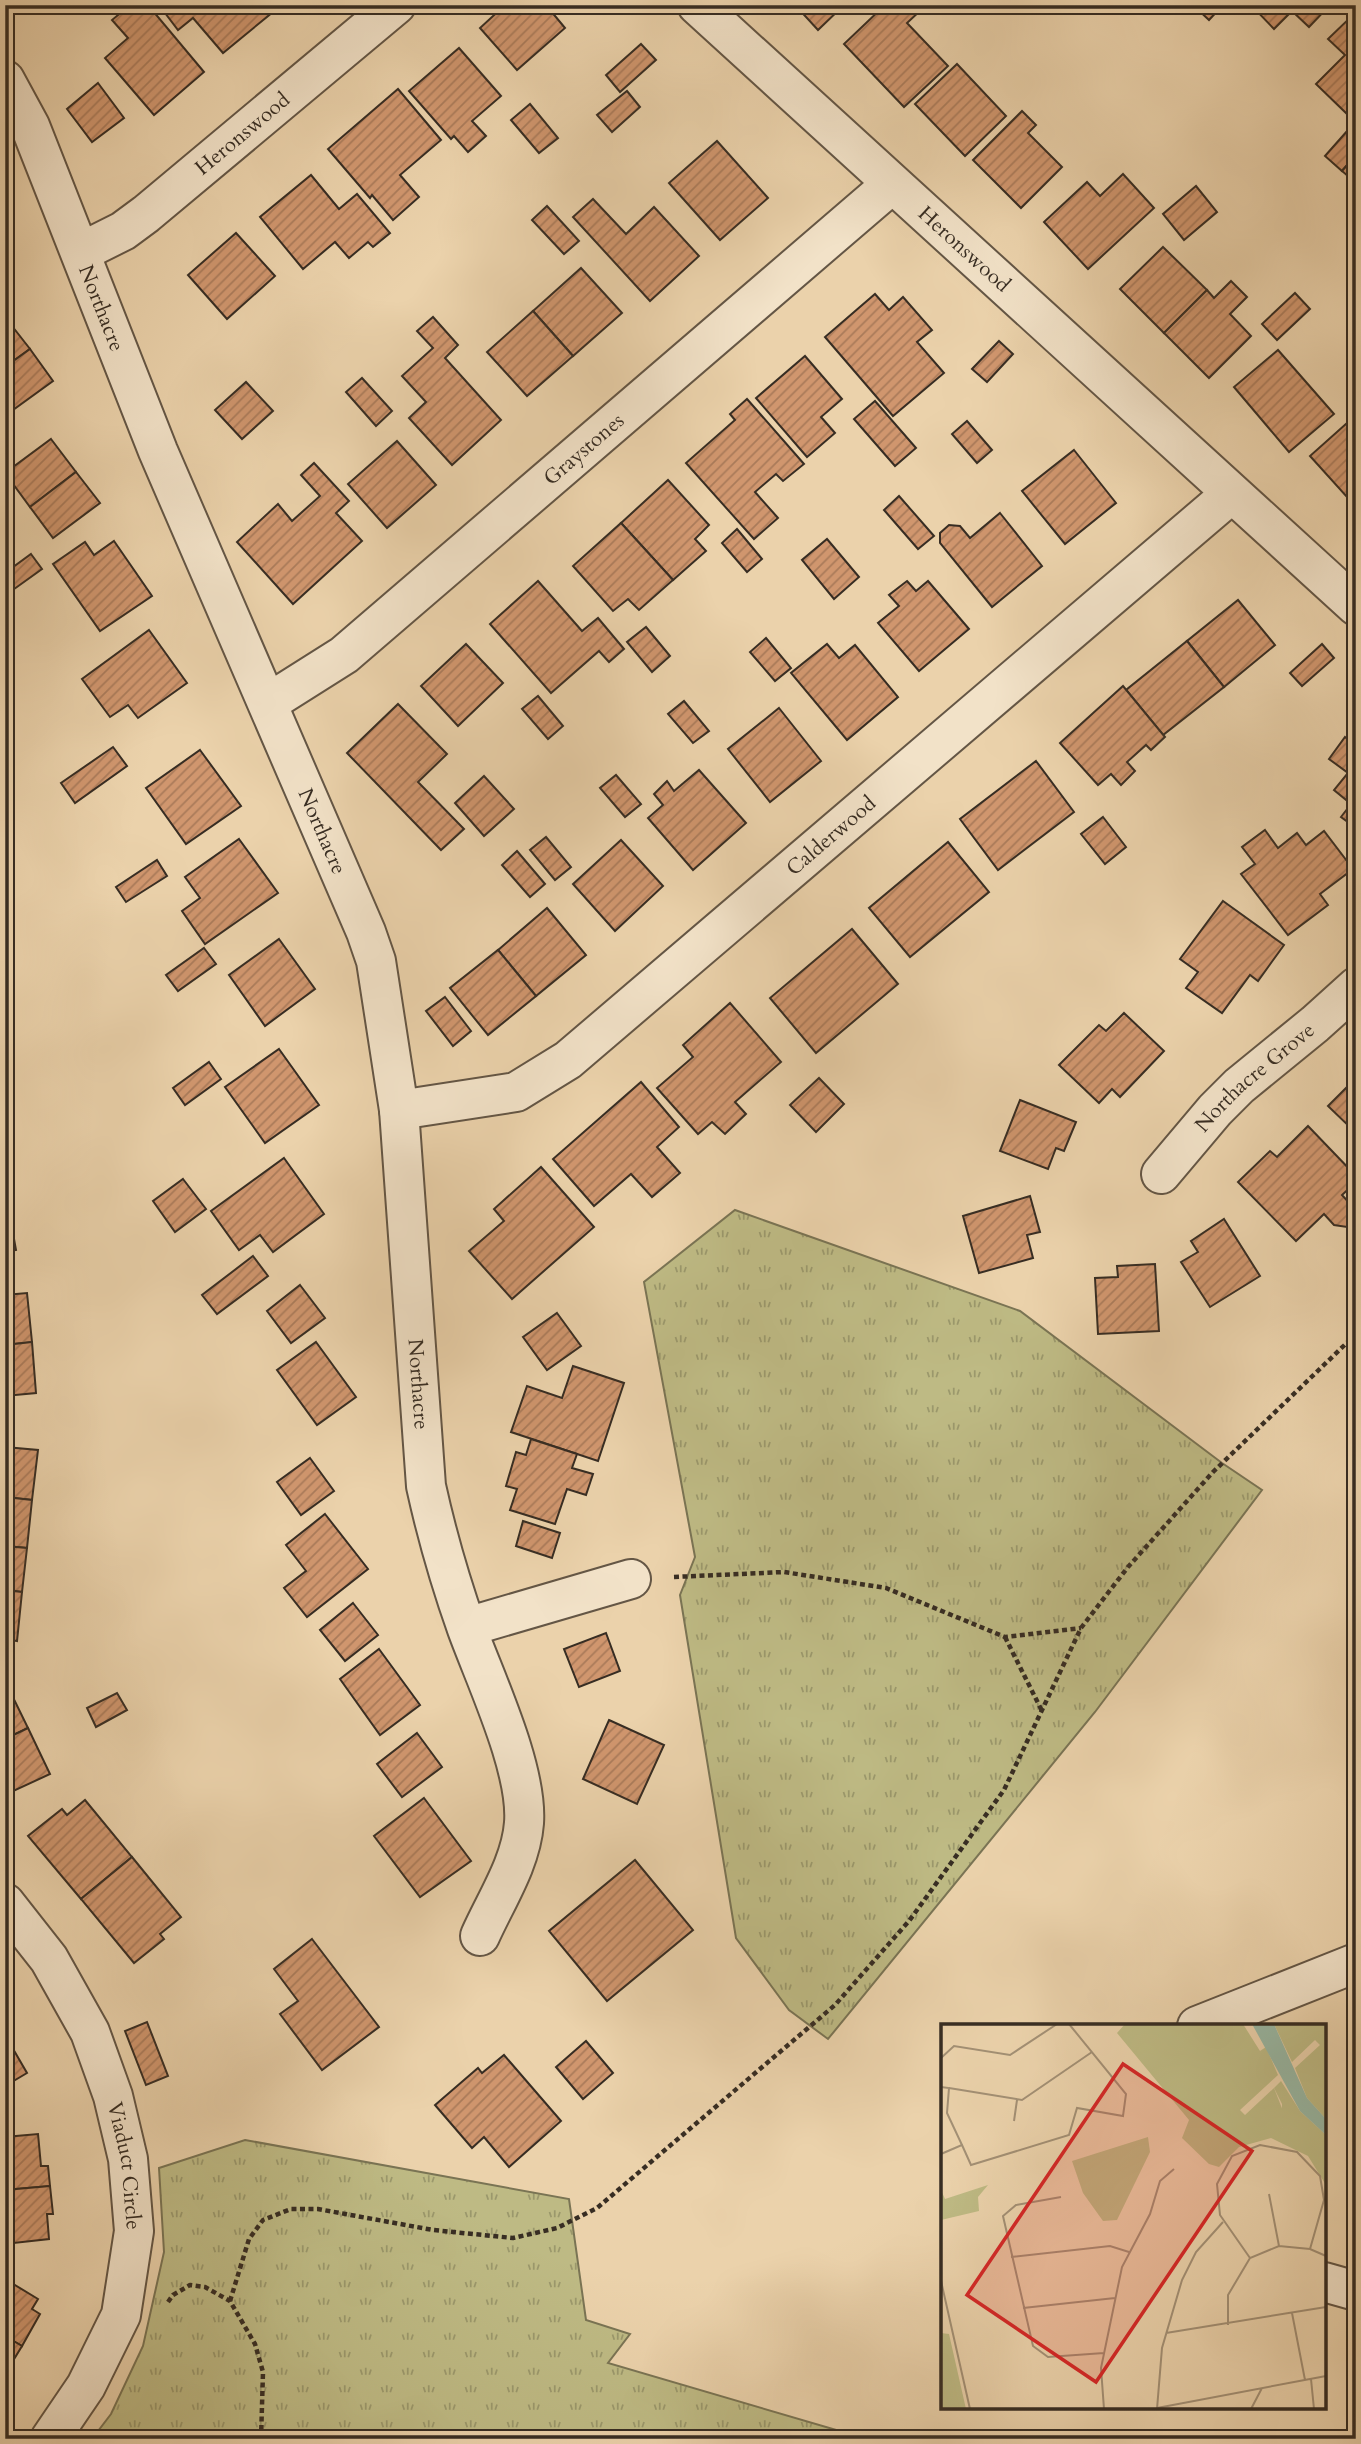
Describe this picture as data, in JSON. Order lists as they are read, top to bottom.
{
  "streets": {
    "street": [
      "Heronswood",
      "Northacre",
      "Graystones",
      "Calderwood",
      "Northacre Grove",
      "Viaduct Circle"
    ]
  },
  "crossings": [
    ["Heronswood", "Northacre"],
    ["Heronswood", "Graystones"],
    ["Heronswood", "Calderwood"],
    ["Northacre", "Graystones"],
    ["Northacre", "Calderwood"]
  ]
}
